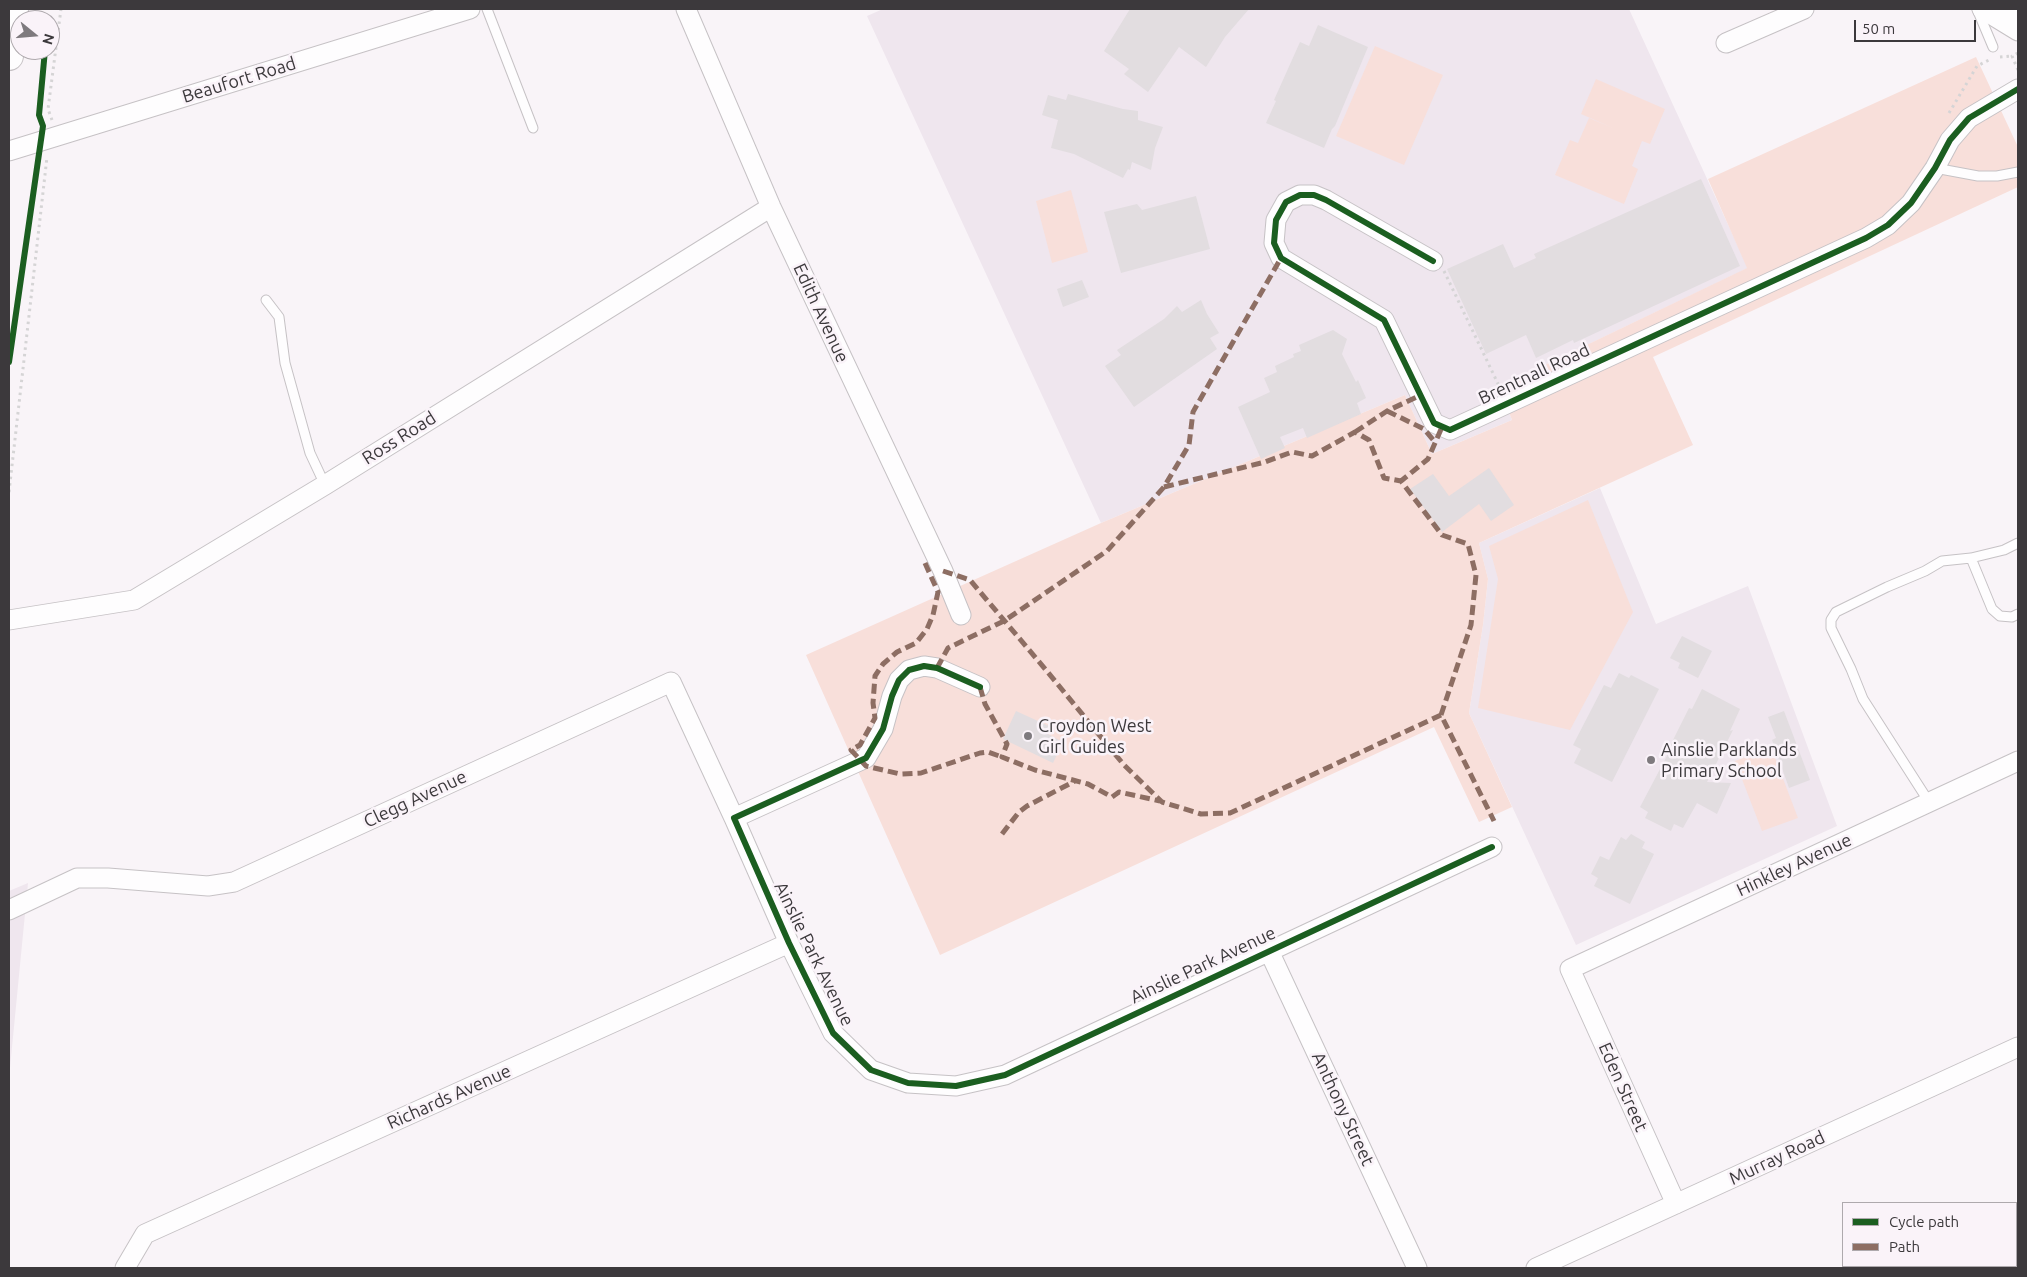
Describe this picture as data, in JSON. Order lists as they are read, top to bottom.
{
  "streets": {
    "street": [
      "Beaufort Road",
      "Edith Avenue",
      "Brentnall Road",
      "Ross Road",
      "Clegg Avenue",
      "Hinkley Avenue",
      "Ainslie Park Avenue",
      "Eden Street",
      "Richards Avenue",
      "Anthony Street",
      "Murray Road"
    ]
  },
  "crossings": [
    ["Edith Avenue", "Ross Road"],
    ["Clegg Avenue", "Ainslie Park Avenue"],
    ["Hinkley Avenue", "Eden Street"],
    ["Ainslie Park Avenue", "Richards Avenue"],
    ["Ainslie Park Avenue", "Anthony Street"],
    ["Eden Street", "Murray Road"]
  ],
  "places": ["Croydon West Girl Guides", "Ainslie Parklands Primary School"],
  "legend": ["Cycle path", "Path"],
  "scale_bar": "50 m",
  "north": "right"
}
